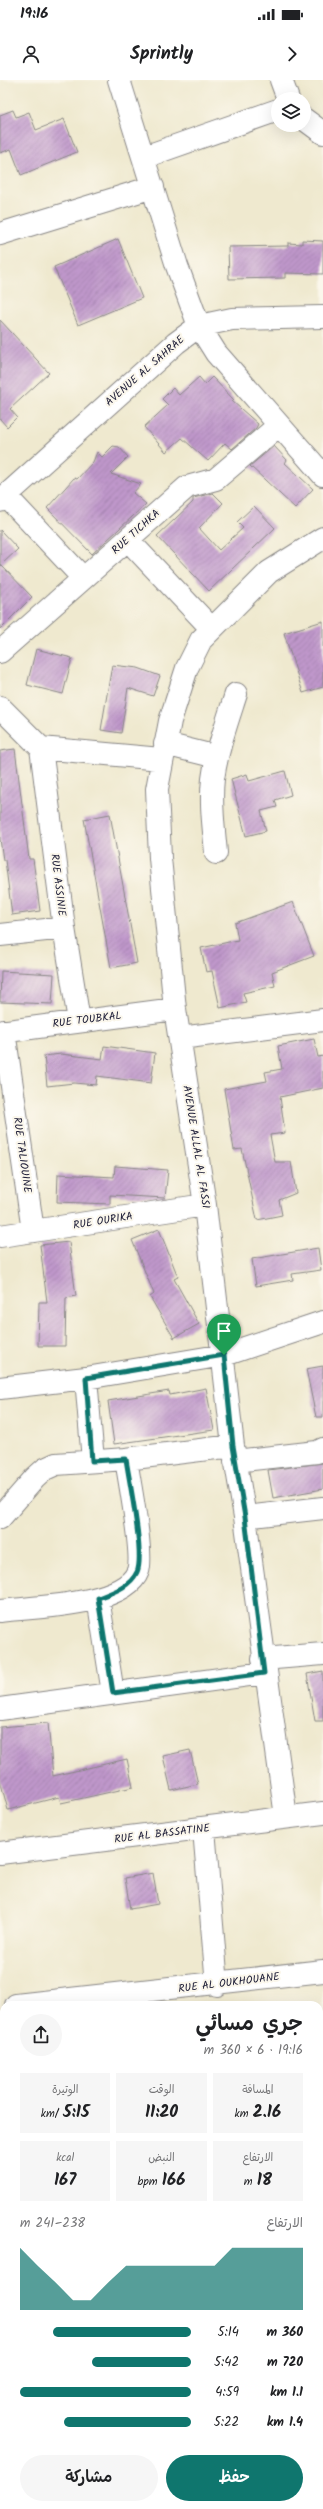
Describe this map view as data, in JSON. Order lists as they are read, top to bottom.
{
  "streets": {
    "street": [
      "AVENUE AL SAHRAE",
      "RUE TICHKA",
      "RUE ASSINIE",
      "RUE TOUBKAL",
      "AVENUE ALLAL AL FASSI",
      "RUE TALIOUINE",
      "RUE OURIKA",
      "RUE AL BASSATINE",
      "RUE AL OUKHOUANE"
    ]
  },
  "crossings": [
    ["RUE ASSINIE", "RUE TOUBKAL"],
    ["RUE TOUBKAL", "AVENUE ALLAL AL FASSI"],
    ["RUE TOUBKAL", "RUE TALIOUINE"],
    ["AVENUE ALLAL AL FASSI", "RUE OURIKA"],
    ["AVENUE ALLAL AL FASSI", "RUE AL BASSATINE"],
    ["RUE TALIOUINE", "RUE OURIKA"]
  ],
  "page": {
    "status": "19:16",
    "header": "Sprintly",
    "heading": ["جري مسائي", "19:16 · 6 × 360 m"],
    "stats": [
      ["المسافة", "2.16 km"],
      ["الوقت", "11:20"],
      ["الوتيرة", "5:15 /km"],
      ["الارتفاع", "18 m"],
      ["النبض", "166 bpm"],
      ["kcal", "167"]
    ],
    "chart": ["الارتفاع", "238–241 m"],
    "list": [
      {
        "name": "360 m",
        "note": "5:14"
      },
      {
        "name": "720 m",
        "note": "5:42"
      },
      {
        "name": "1.1 km",
        "note": "4:59"
      },
      {
        "name": "1.4 km",
        "note": "5:22"
      }
    ],
    "buttons": ["حفظ", "مشاركة"]
  }
}
